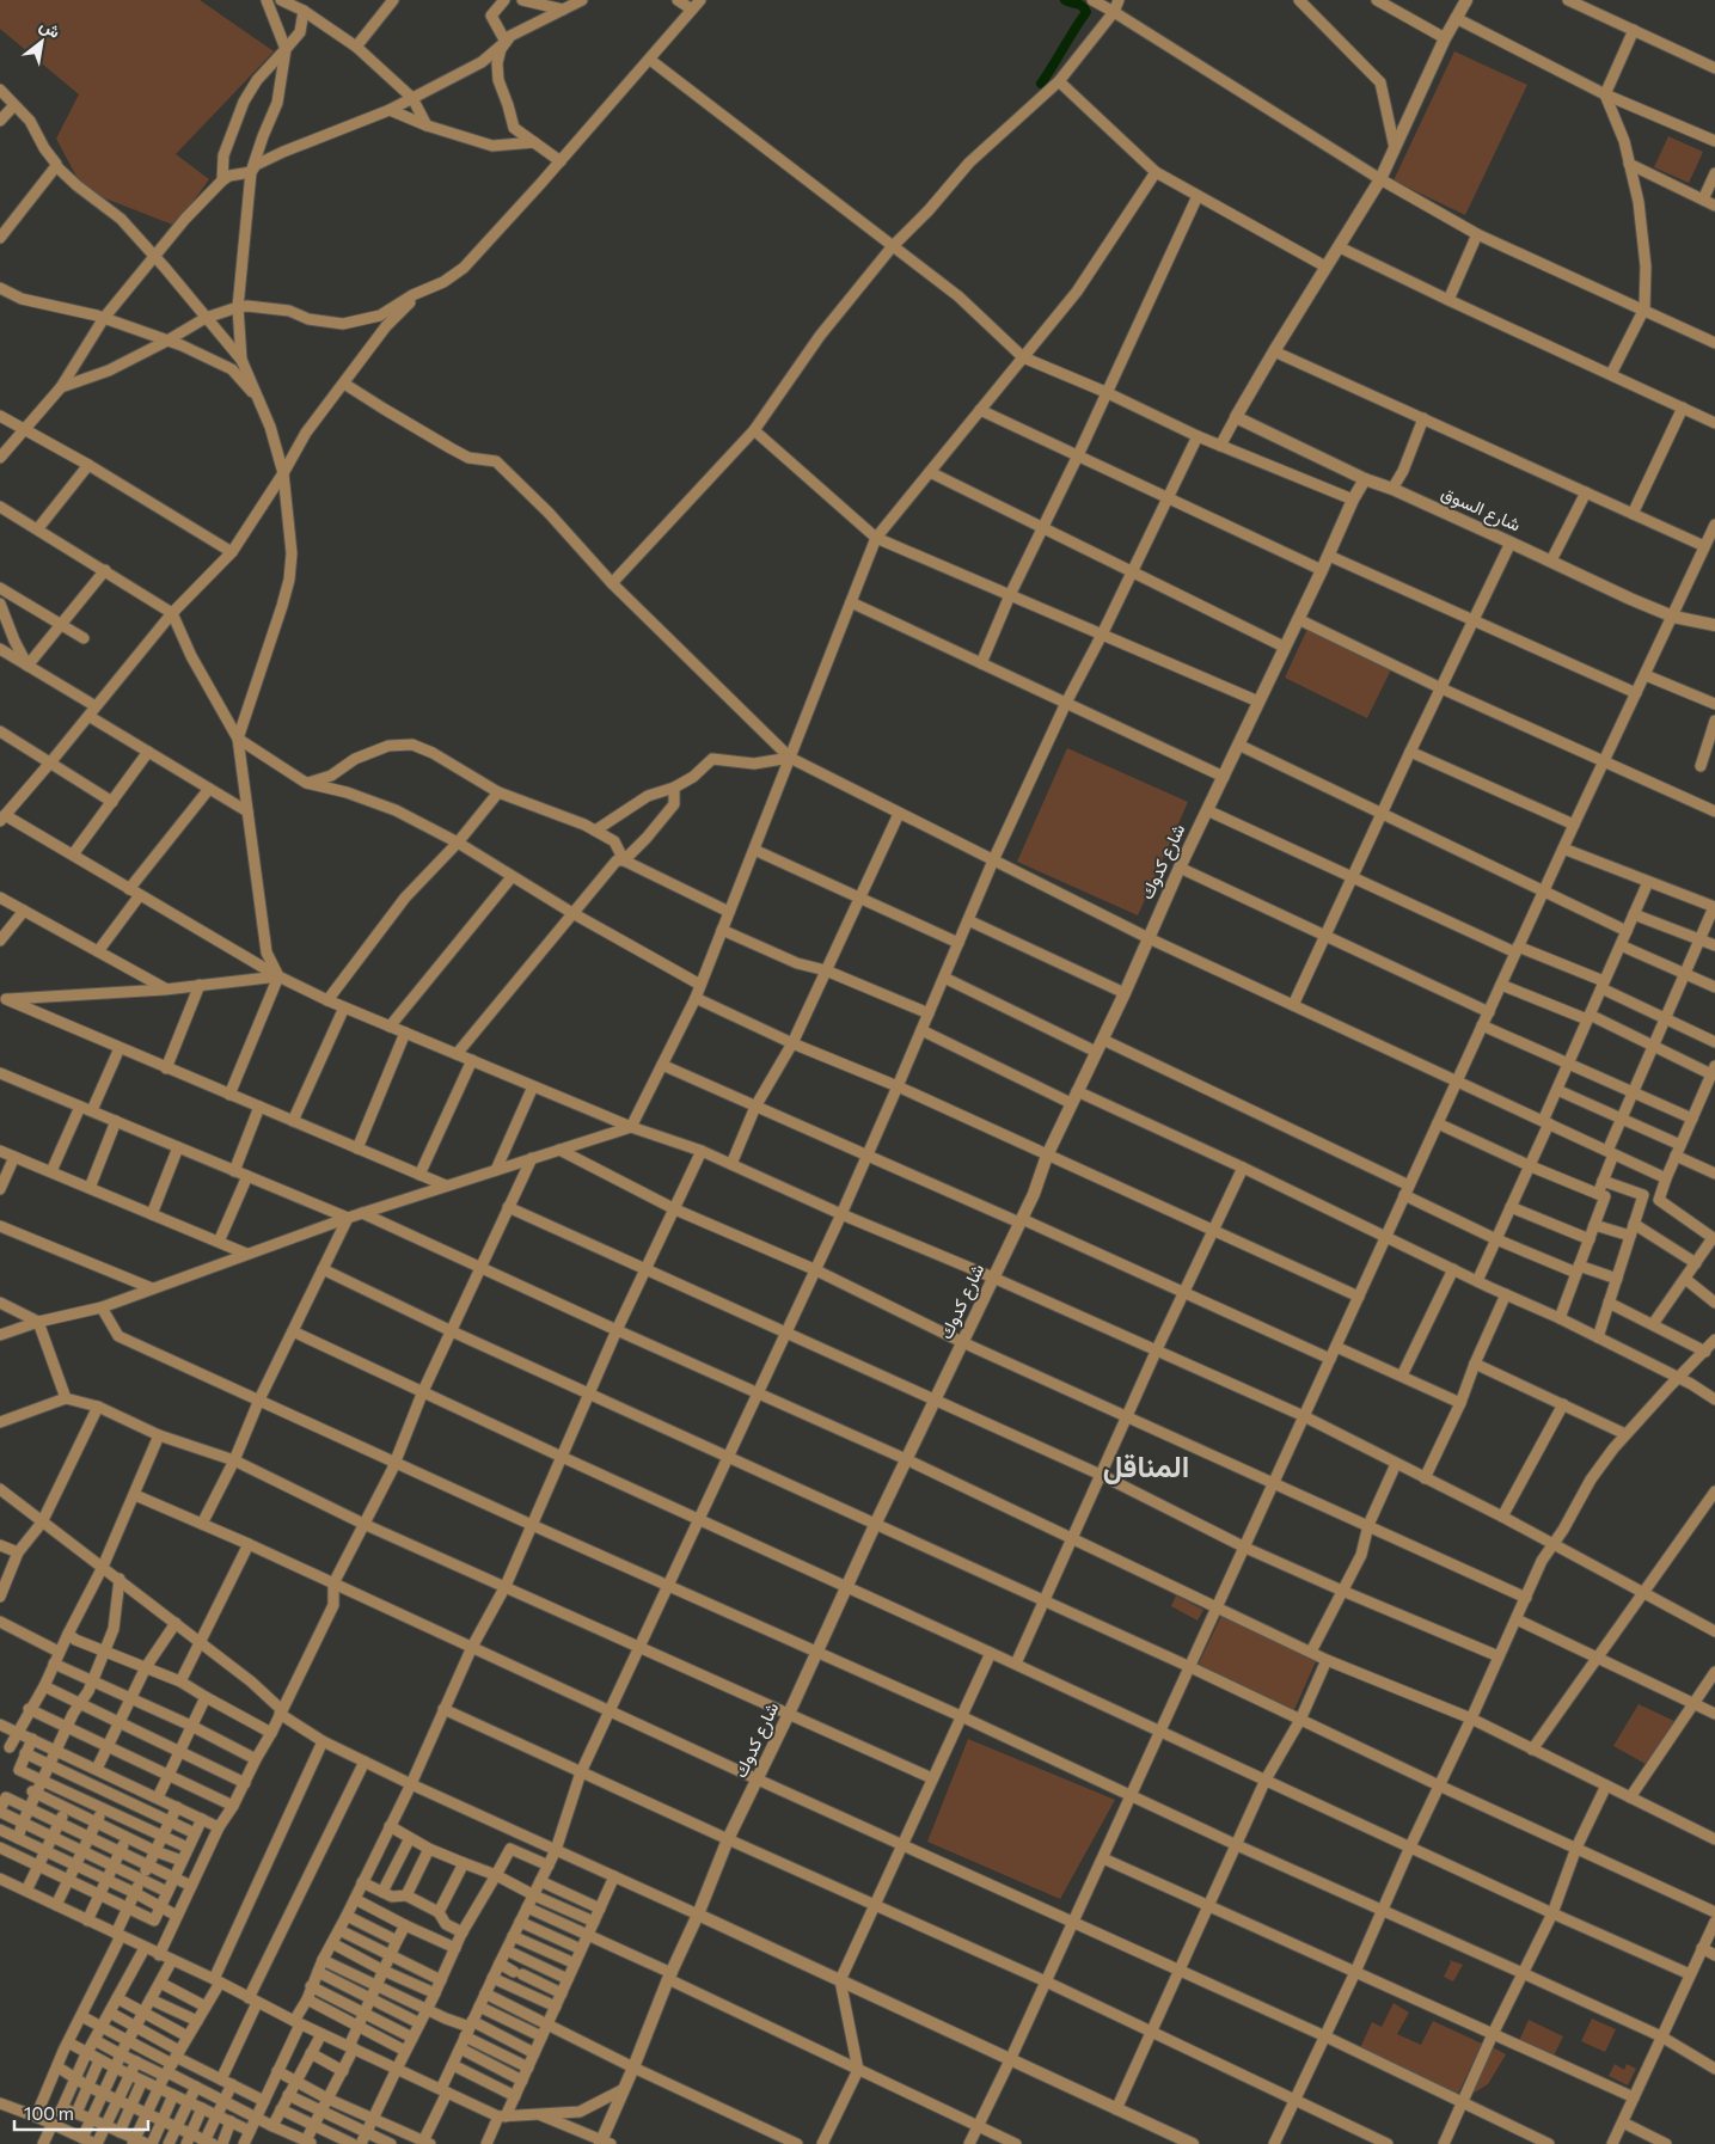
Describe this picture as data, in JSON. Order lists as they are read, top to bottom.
{
  "streets": {
    "street": ["شارع السوق", "شارع كدوك"]
  },
  "crossings": [
    ["شارع السوق", "شارع كدوك"]
  ],
  "districts": ["المناقل"],
  "scale_bar": "100 m",
  "north": "top right"
}
